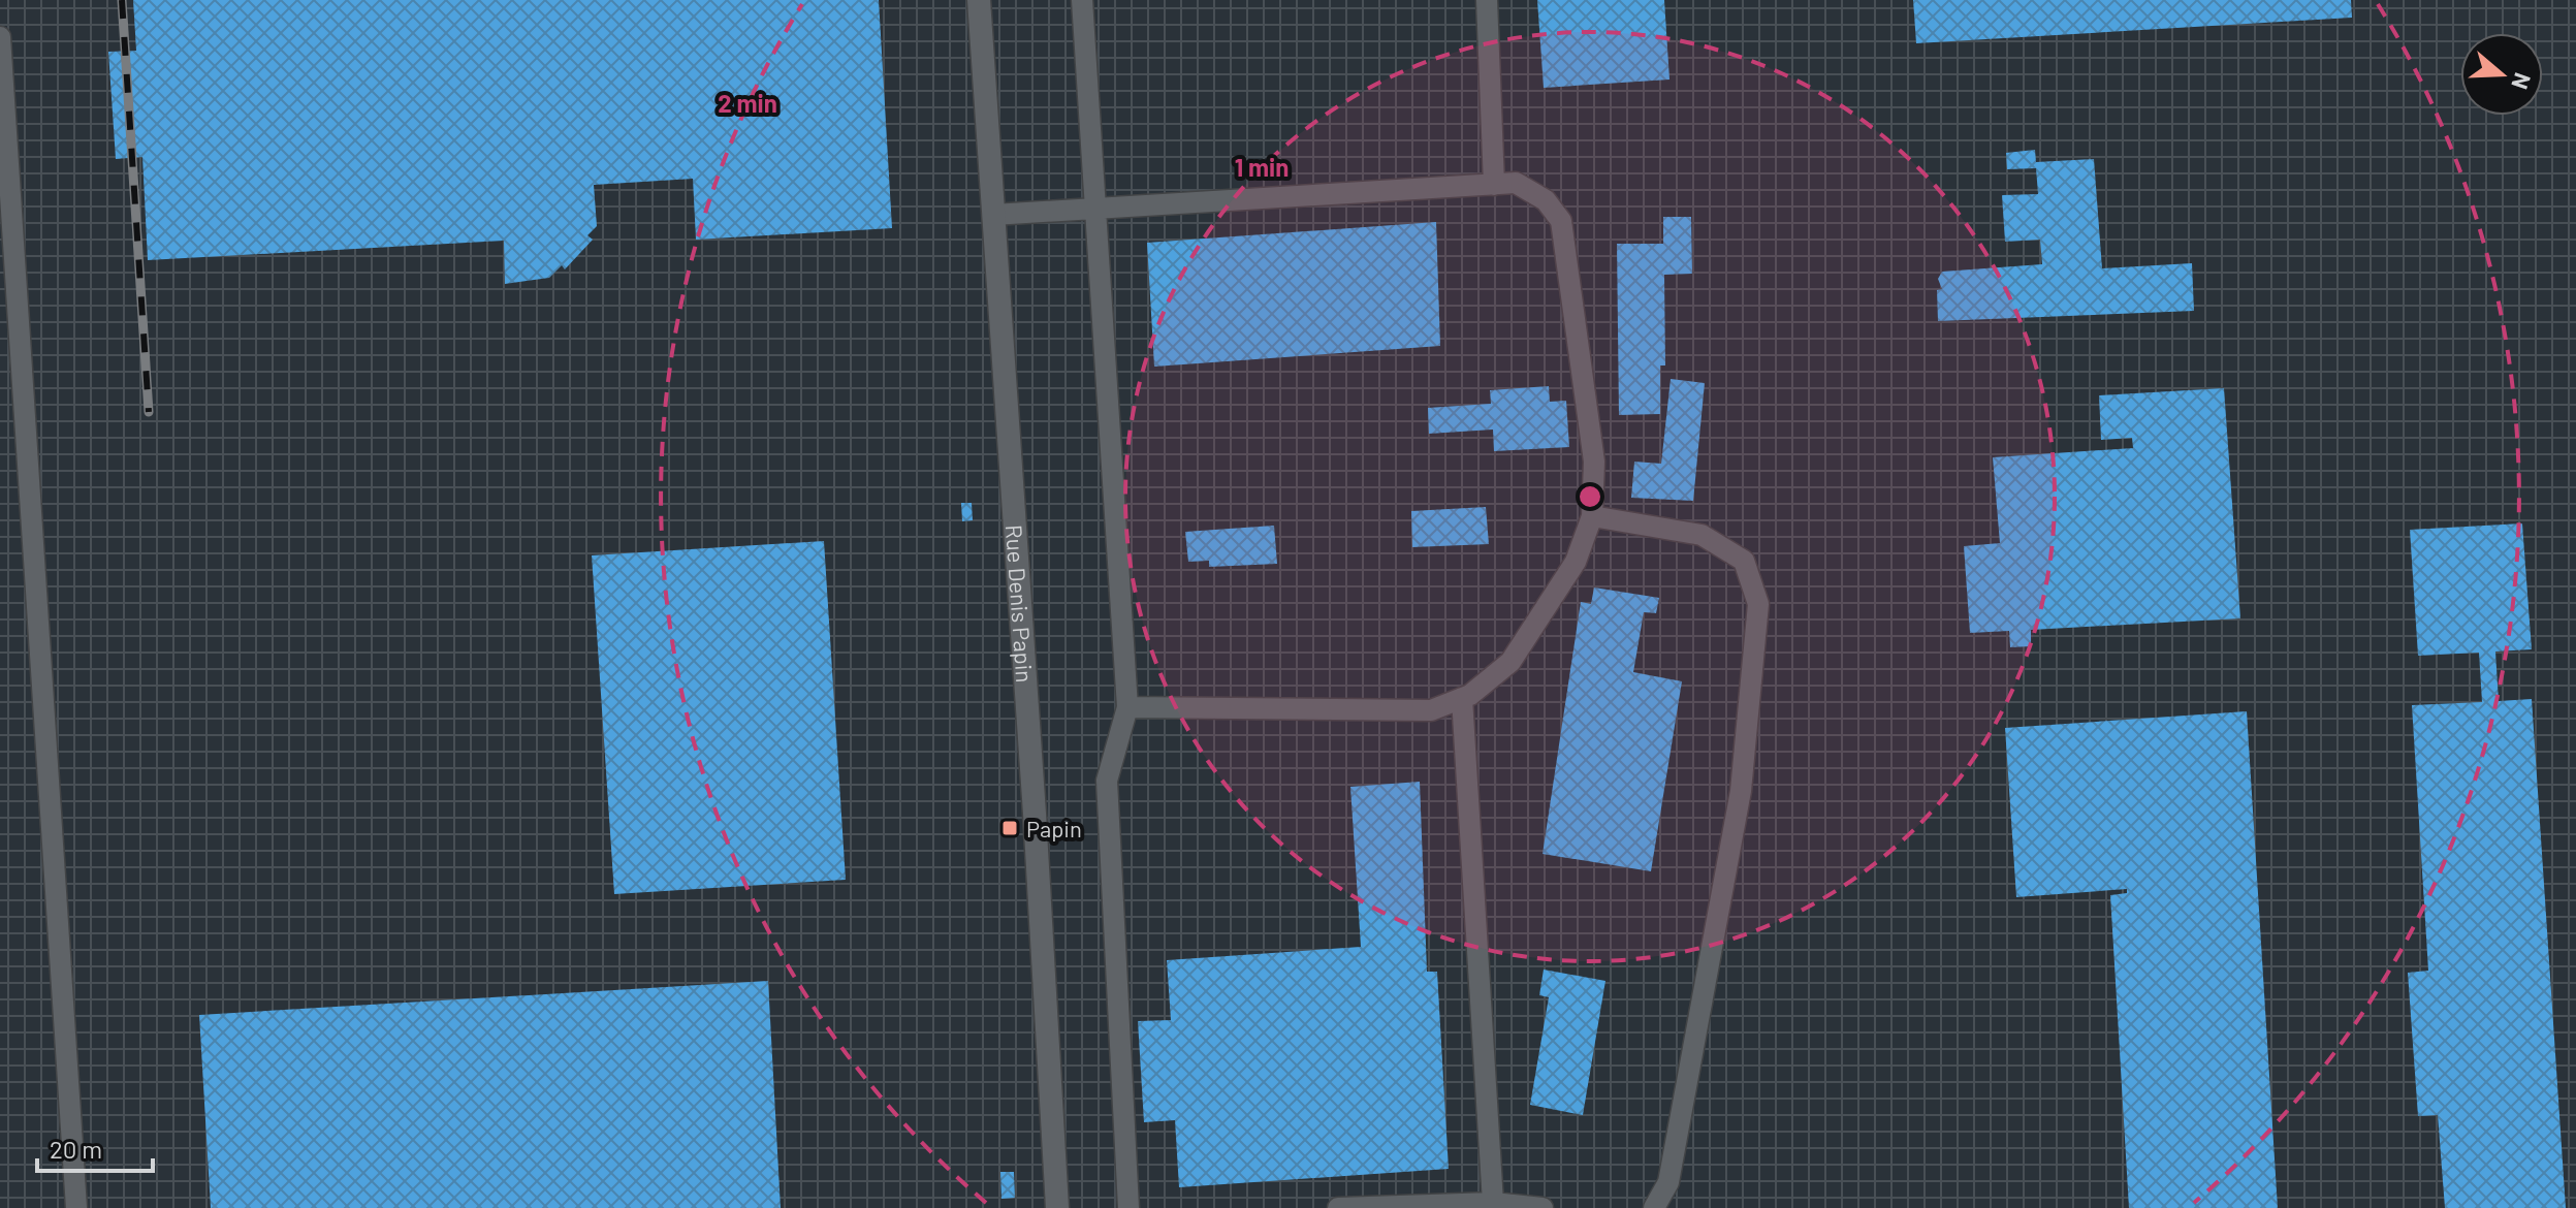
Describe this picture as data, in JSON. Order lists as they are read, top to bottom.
{
  "streets": {
    "street": ["Rue Denis Papin"]
  },
  "places": {
    "transit": ["Papin"]
  },
  "scale_bar": "20 m",
  "north": "right",
  "rings": ["2 min", "1 min"]
}
